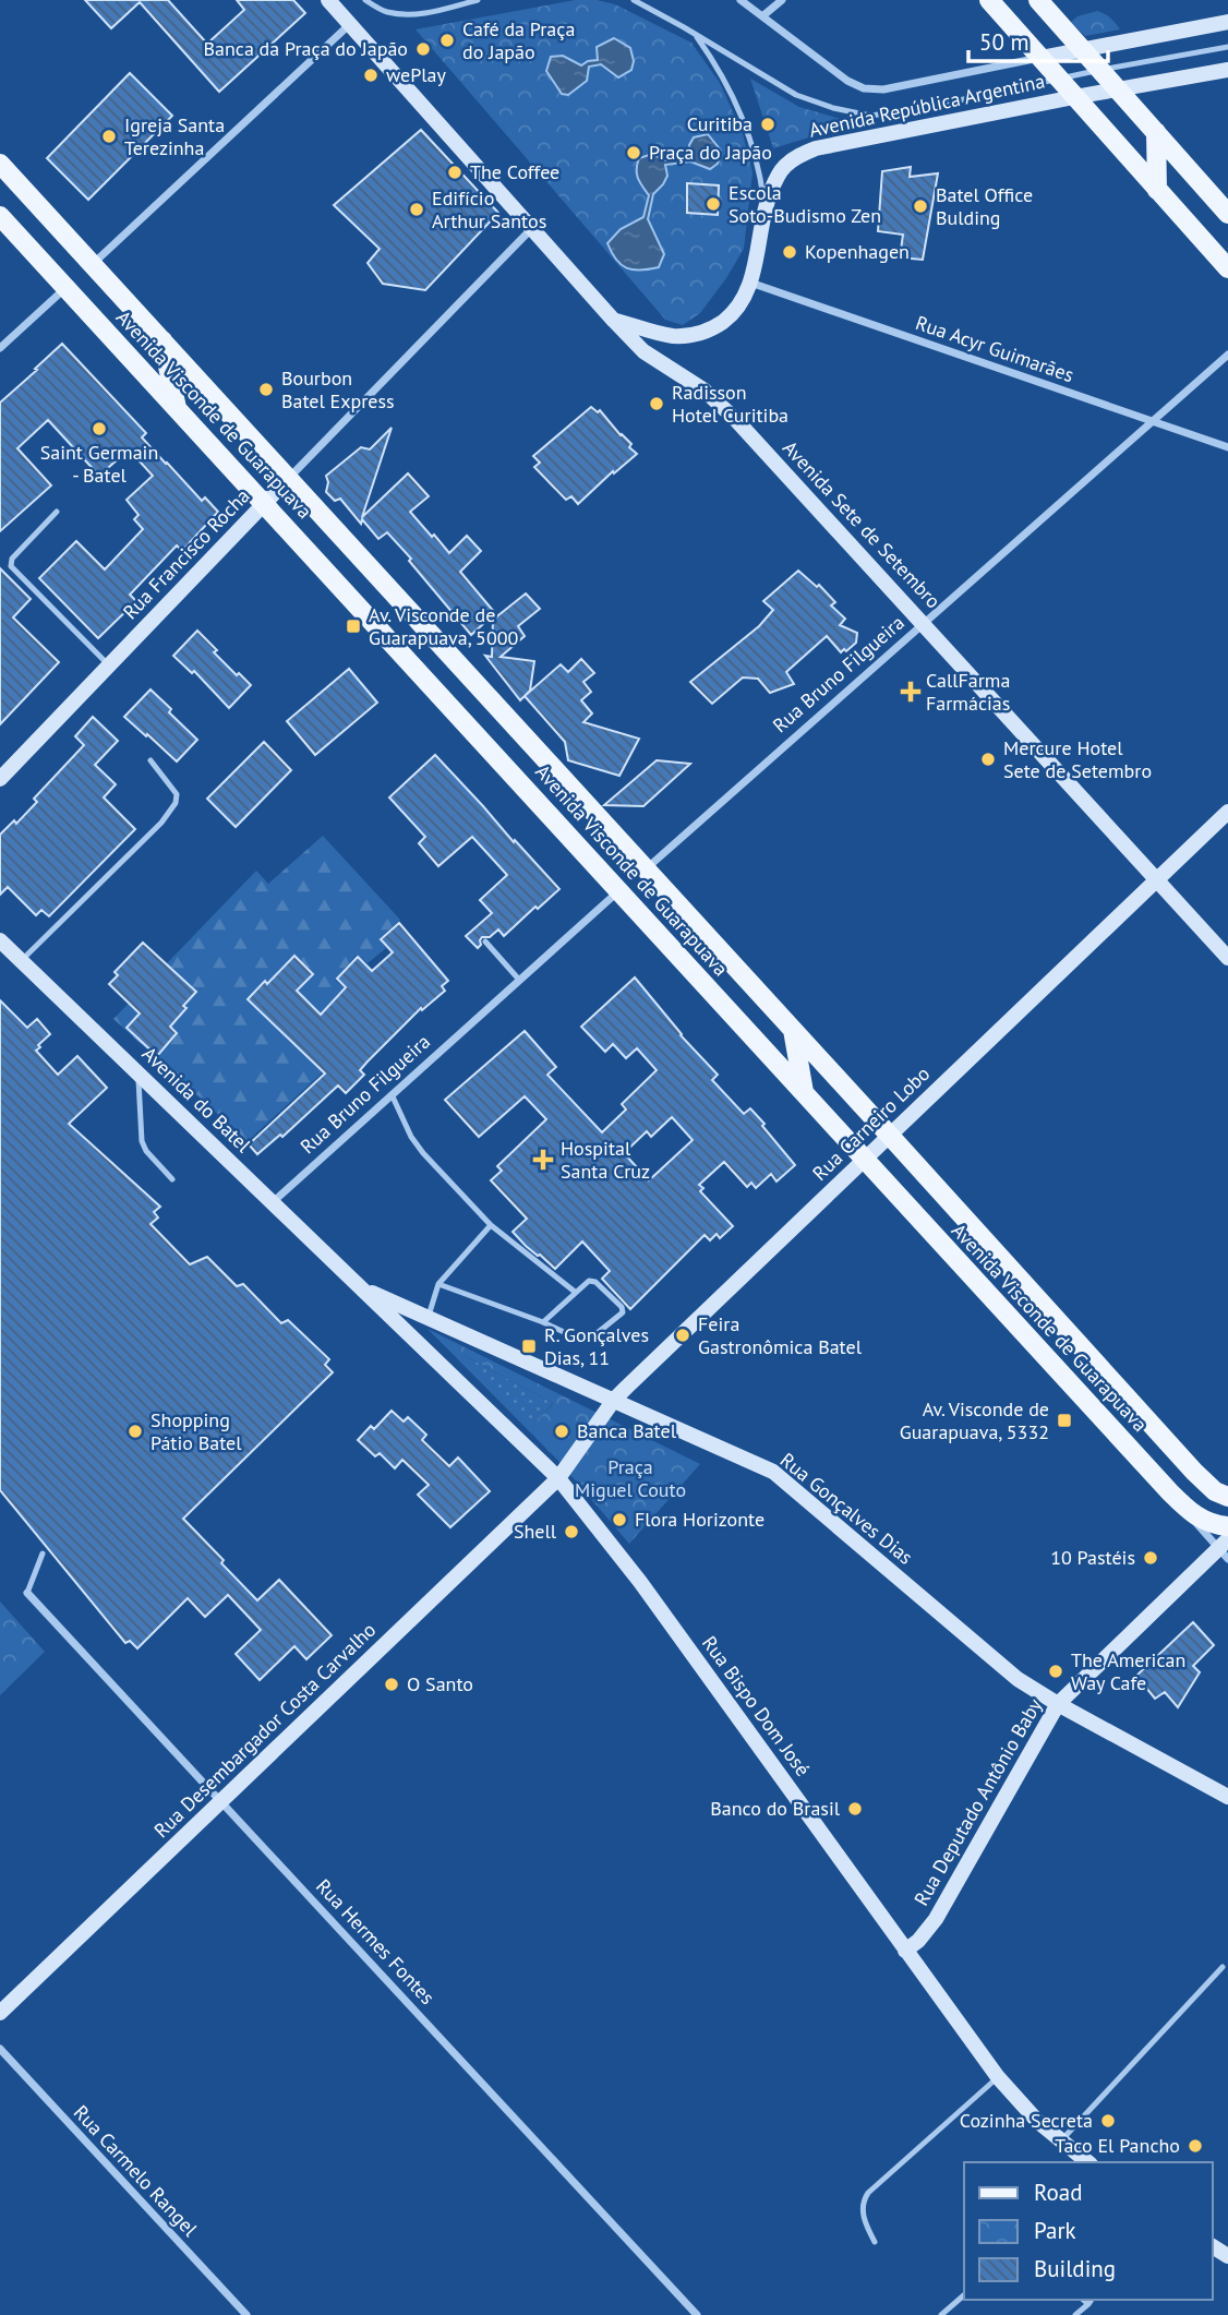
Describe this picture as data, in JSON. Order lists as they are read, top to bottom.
{
  "streets": {
    "main road": [
      "Avenida República Argentina",
      "Avenida Visconde de Guarapuava",
      "Avenida Sete de Setembro",
      "Rua Francisco Rocha",
      "Avenida do Batel",
      "Rua Carneiro Lobo",
      "Rua Gonçalves Dias",
      "Rua Bispo Dom José",
      "Rua Desembargador Costa Carvalho",
      "Rua Deputado Antônio Baby"
    ],
    "street": [
      "Rua Acyr Guimarães",
      "Rua Bruno Filgueira",
      "Rua Hermes Fontes",
      "Rua Carmelo Rangel"
    ]
  },
  "crossings": [
    ["Avenida República Argentina", "Rua Acyr Guimarães"],
    ["Avenida República Argentina", "Avenida Sete de Setembro"],
    ["Rua Acyr Guimarães", "Rua Bruno Filgueira"],
    ["Avenida Visconde de Guarapuava", "Rua Francisco Rocha"],
    ["Avenida Visconde de Guarapuava", "Rua Bruno Filgueira"],
    ["Avenida Visconde de Guarapuava", "Rua Carneiro Lobo"],
    ["Avenida Visconde de Guarapuava", "Rua Deputado Antônio Baby"],
    ["Avenida Sete de Setembro", "Rua Francisco Rocha"],
    ["Avenida Sete de Setembro", "Rua Bruno Filgueira"],
    ["Avenida Sete de Setembro", "Rua Carneiro Lobo"],
    ["Rua Bruno Filgueira", "Avenida do Batel"],
    ["Avenida do Batel", "Rua Gonçalves Dias"],
    ["Avenida do Batel", "Rua Bispo Dom José"],
    ["Rua Carneiro Lobo", "Rua Gonçalves Dias"],
    ["Rua Carneiro Lobo", "Rua Bispo Dom José"],
    ["Rua Carneiro Lobo", "Rua Desembargador Costa Carvalho"],
    ["Rua Gonçalves Dias", "Rua Bispo Dom José"],
    ["Rua Gonçalves Dias", "Rua Deputado Antônio Baby"],
    ["Rua Bispo Dom José", "Rua Desembargador Costa Carvalho"],
    ["Rua Bispo Dom José", "Rua Deputado Antônio Baby"],
    ["Rua Desembargador Costa Carvalho", "Rua Hermes Fontes"]
  ],
  "parks": ["Praça Miguel Couto"],
  "places": {
    "other": [
      "Café da Praça do Japão",
      "Banca da Praça do Japão",
      "wePlay",
      "Curitiba",
      "Igreja Santa Terezinha",
      "Praça do Japão",
      "The Coffee",
      "Escola Soto-Budismo Zen",
      "Batel Office Bulding",
      "Edifício Arthur Santos",
      "Kopenhagen",
      "Bourbon Batel Express",
      "Radisson Hotel Curitiba",
      "Saint Germain - Batel",
      "Mercure Hotel Sete de Setembro",
      "Feira Gastronômica Batel",
      "Shopping Pátio Batel",
      "Banca Batel",
      "Flora Horizonte",
      "Shell",
      "10 Pastéis",
      "The American Way Cafe",
      "O Santo",
      "Banco do Brasil",
      "Cozinha Secreta",
      "Taco El Pancho"
    ],
    "transit": ["Av. Visconde de Guarapuava, 5000", "R. Gonçalves Dias, 11", "Av. Visconde de Guarapuava, 5332"],
    "health": ["CallFarma Farmácias", "Hospital Santa Cruz"]
  },
  "legend": ["Road", "Park", "Building"],
  "scale_bar": "50 m"
}
